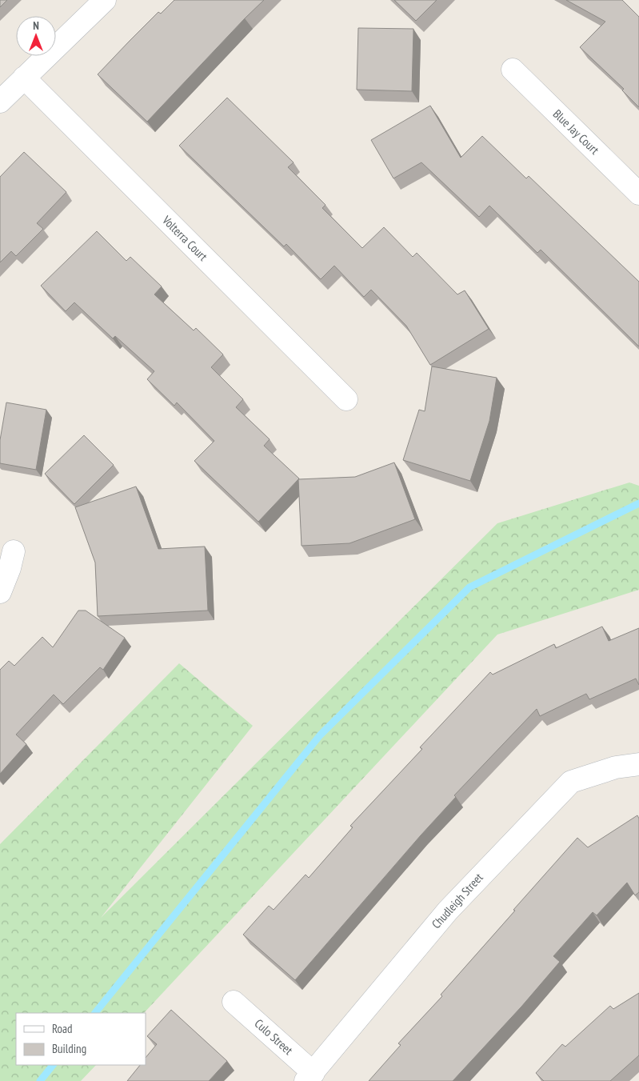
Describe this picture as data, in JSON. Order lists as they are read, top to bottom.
{
  "streets": {
    "street": [
      "Blue Jay Court",
      "Volterra Court",
      "Chudleigh Street",
      "Culo Street"
    ]
  },
  "crossings": [
    ["Chudleigh Street", "Culo Street"]
  ],
  "legend": ["Road", "Building"],
  "north": "top"
}
